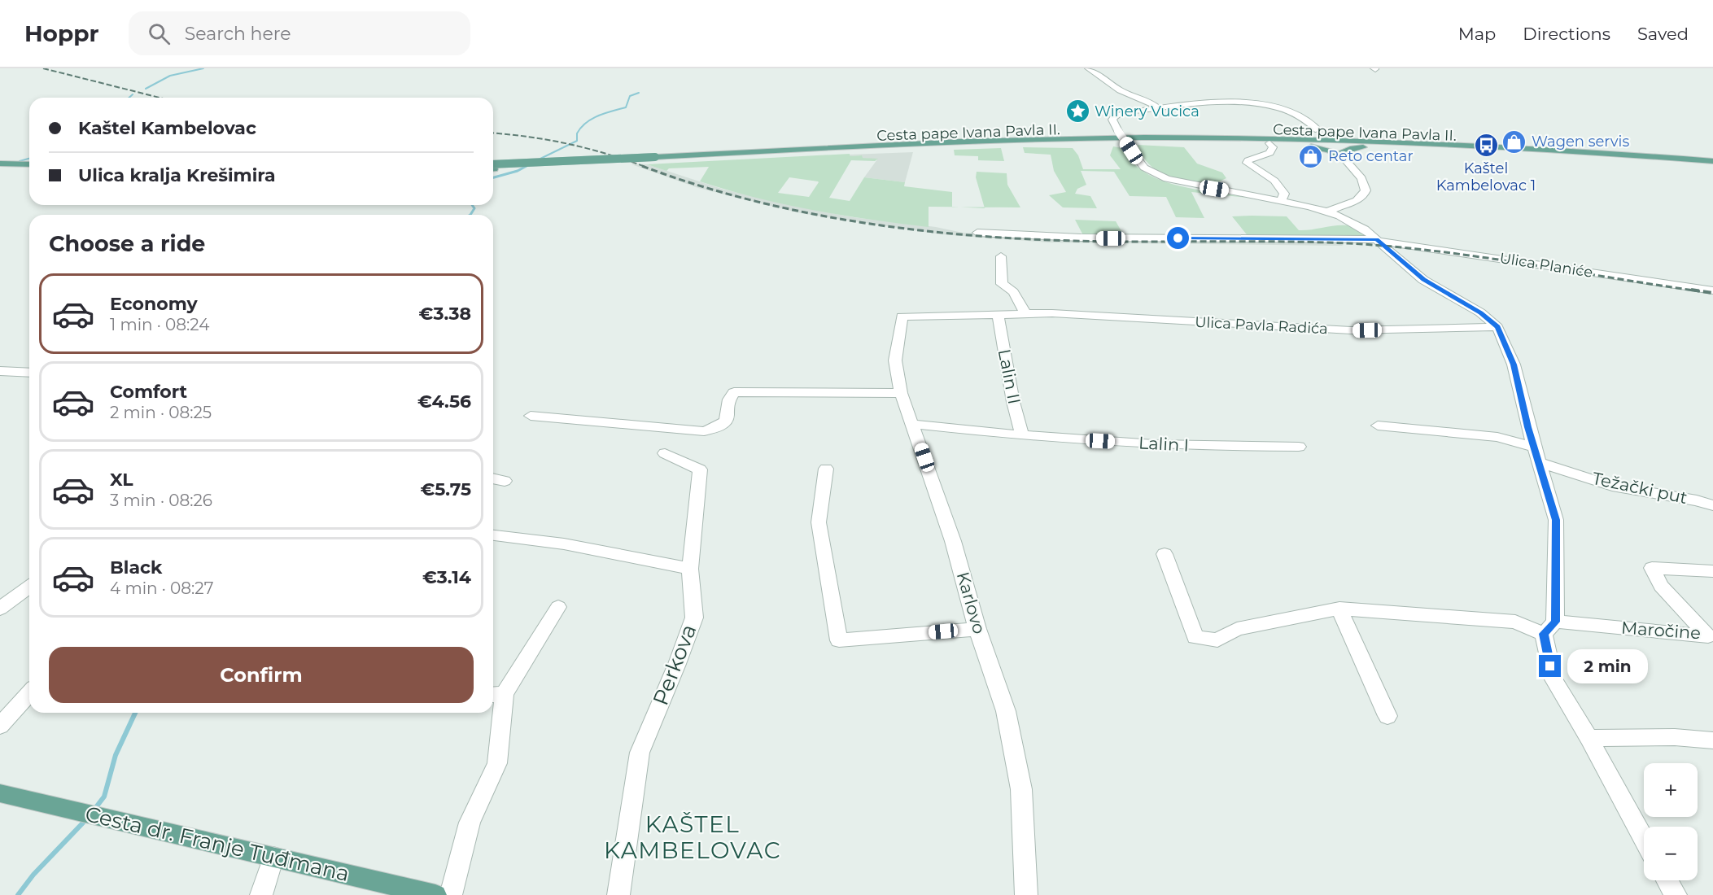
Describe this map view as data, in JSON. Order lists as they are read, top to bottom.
{
  "streets": {
    "main road": ["Cesta pape Ivana Pavla II.", "Cesta dr. Franje Tuđmana"],
    "street": [
      "Ulica Planiće",
      "Ulica Pavla Radića",
      "Lalin II",
      "Lalin I",
      "Težački put",
      "Karlovo",
      "Maročine",
      "Perkova"
    ]
  },
  "crossings": [
    ["Ulica Pavla Radića", "Lalin II"],
    ["Ulica Pavla Radića", "Karlovo"],
    ["Lalin II", "Lalin I"],
    ["Lalin I", "Karlovo"]
  ],
  "districts": ["KAŠTEL KAMBELOVAC"],
  "places": {
    "place": ["Winery Vucica"],
    "shop": ["Wagen servis", "Reto centar"],
    "bus stop": ["Kaštel Kambelovac 1"]
  },
  "page": {
    "header": "Hoppr",
    "search": "Search here",
    "nav": ["Map", "Directions", "Saved"],
    "banner": ["Kaštel Kambelovac", "Ulica kralja Krešimira"],
    "heading": "Choose a ride",
    "list": [
      {
        "name": "Economy",
        "note": "1 min · 08:24",
        "value": "€3.38"
      },
      {
        "name": "Comfort",
        "note": "2 min · 08:25",
        "value": "€4.56"
      },
      {
        "name": "XL",
        "note": "3 min · 08:26",
        "value": "€5.75"
      },
      {
        "name": "Black",
        "note": "4 min · 08:27",
        "value": "€3.14"
      }
    ],
    "buttons": "Confirm",
    "bubble": "2 min",
    "map_buttons": ["+", "−"]
  }
}
